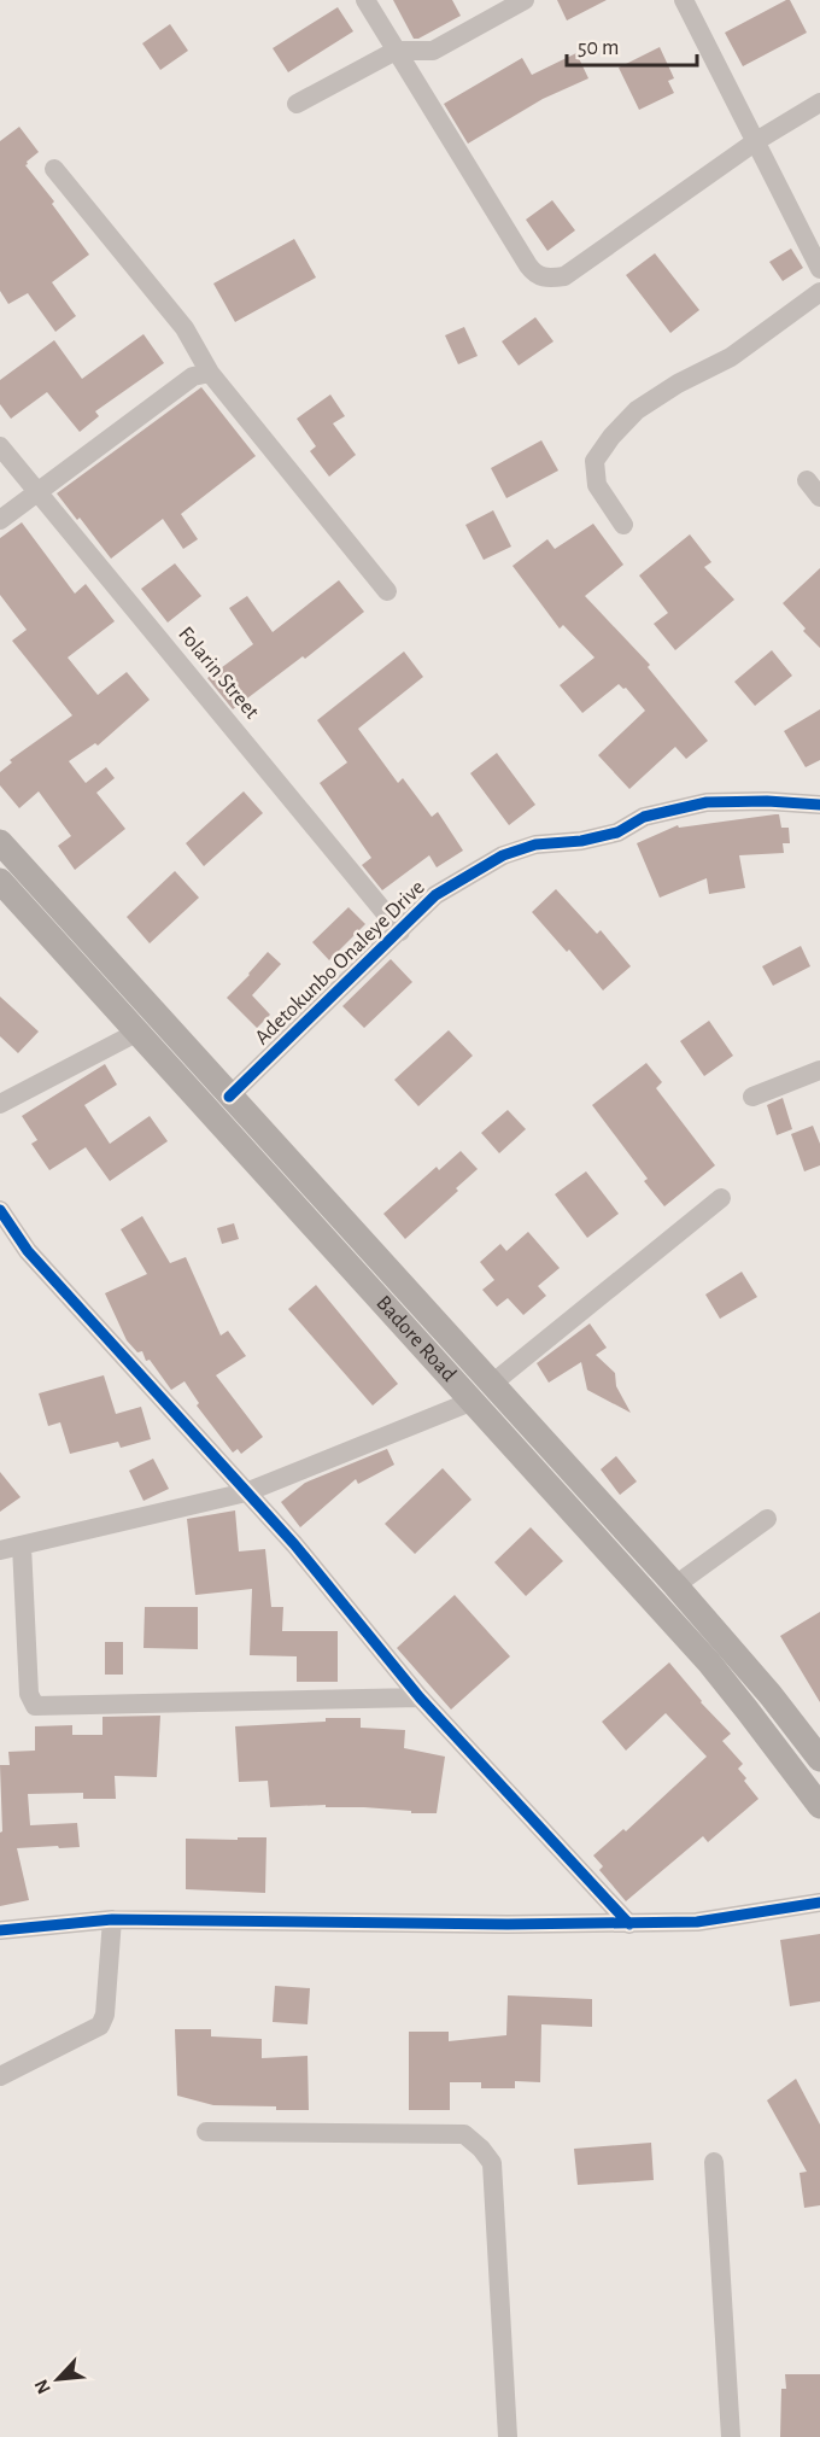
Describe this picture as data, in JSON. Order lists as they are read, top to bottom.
{
  "streets": {
    "main road": ["Badore Road"],
    "street": ["Folarin Street", "Adetokunbo Onaleye Drive"]
  },
  "crossings": [
    ["Folarin Street", "Adetokunbo Onaleye Drive"],
    ["Adetokunbo Onaleye Drive", "Badore Road"]
  ],
  "scale_bar": "50 m",
  "north": "bottom left"
}
